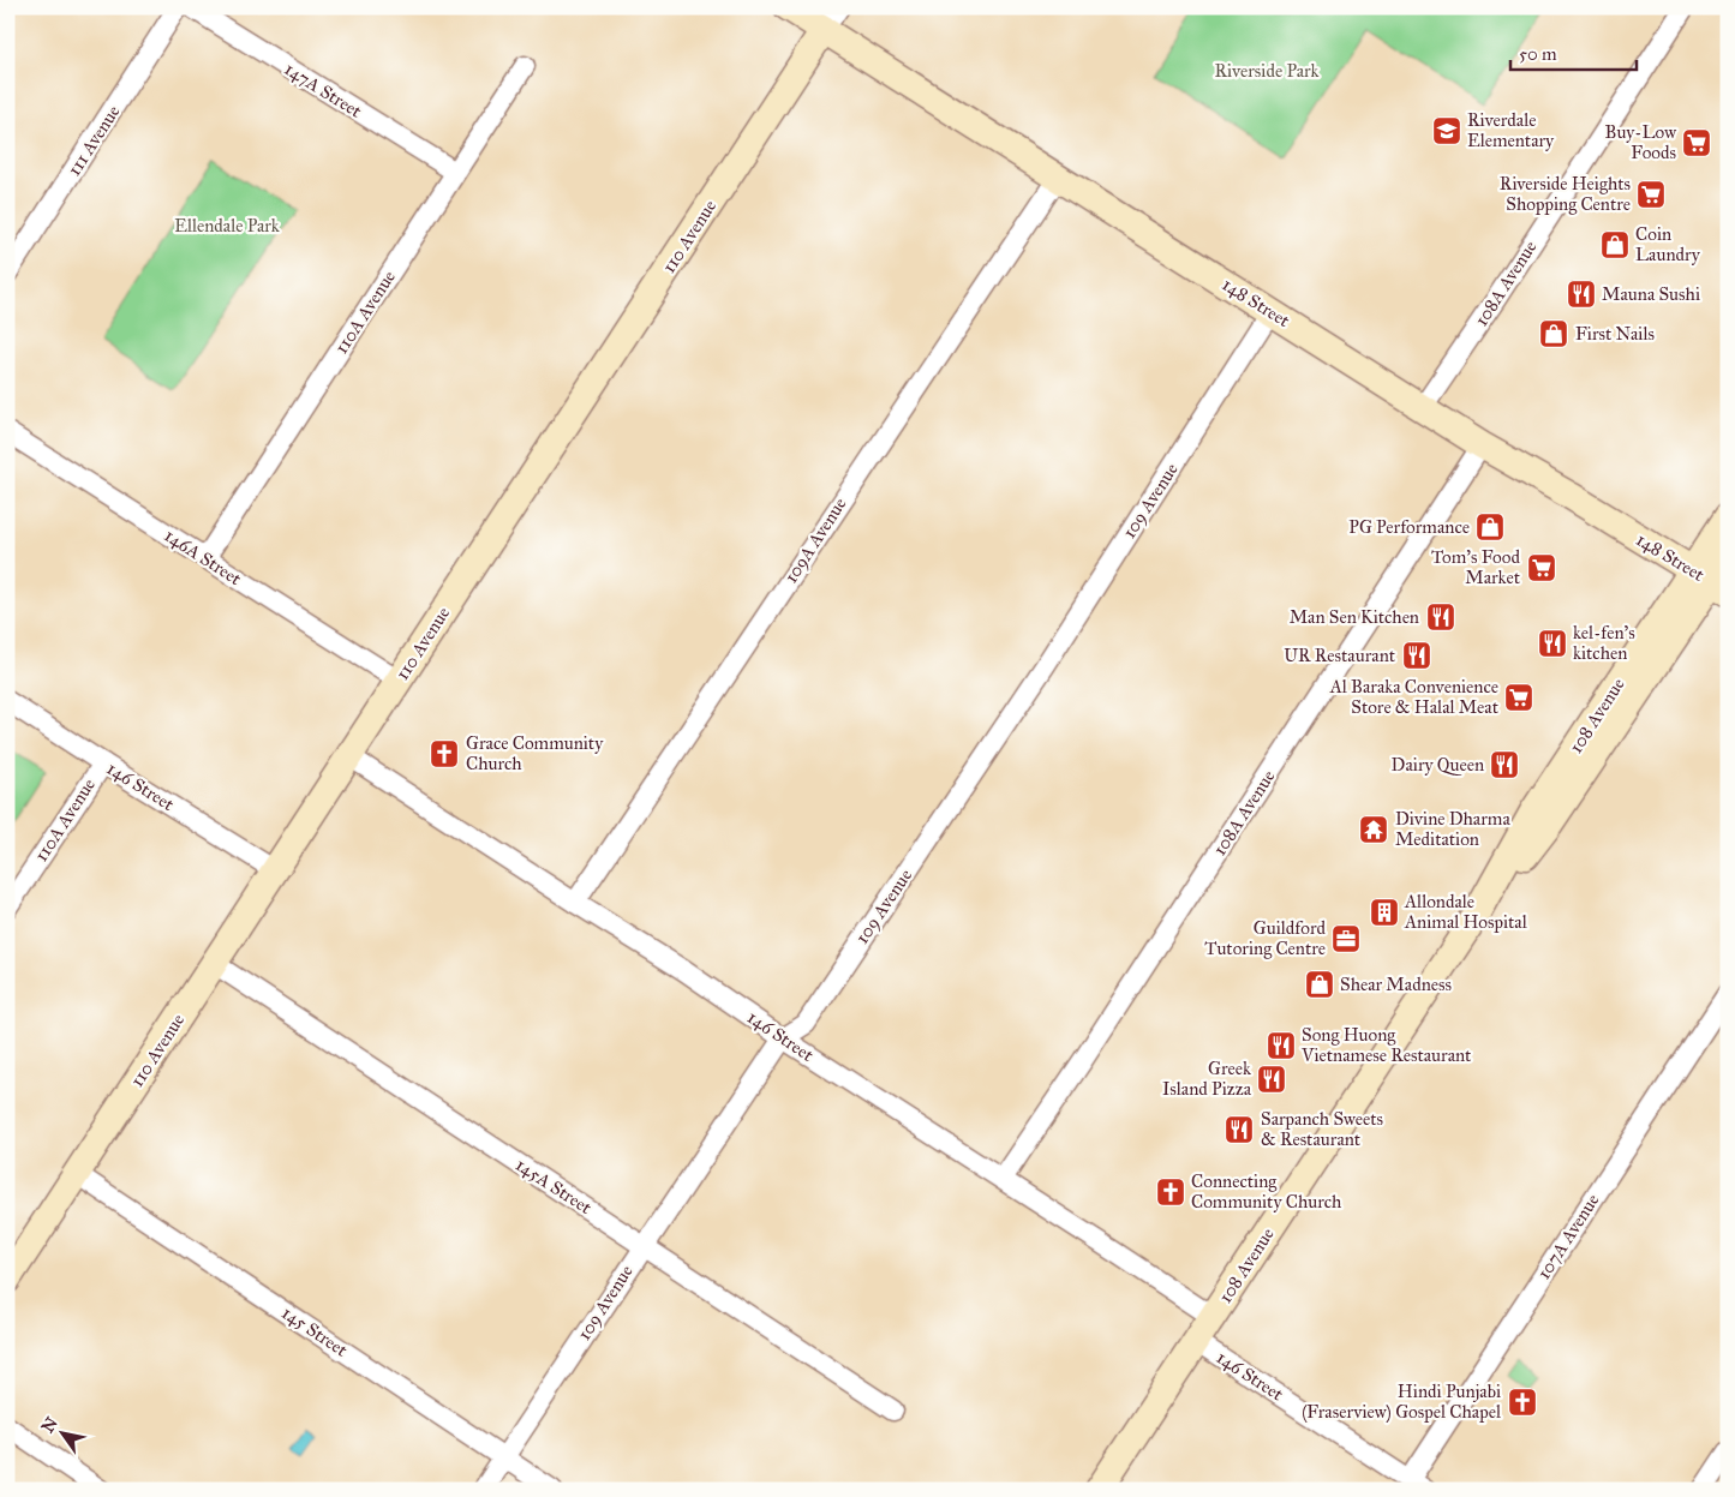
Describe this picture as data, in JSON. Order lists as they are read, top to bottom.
{
  "streets": {
    "street": [
      "147A Street",
      "111 Avenue",
      "110 Avenue",
      "108A Avenue",
      "148 Street",
      "110A Avenue",
      "109 Avenue",
      "109A Avenue",
      "146A Street",
      "108 Avenue",
      "146 Street",
      "145A Street",
      "107A Avenue",
      "145 Street"
    ]
  },
  "crossings": [
    ["147A Street", "110A Avenue"],
    ["110 Avenue", "148 Street"],
    ["110 Avenue", "146A Street"],
    ["110 Avenue", "146 Street"],
    ["110 Avenue", "145A Street"],
    ["110 Avenue", "145 Street"],
    ["108A Avenue", "148 Street"],
    ["108A Avenue", "146 Street"],
    ["148 Street", "109 Avenue"],
    ["148 Street", "109A Avenue"],
    ["148 Street", "108 Avenue"],
    ["110A Avenue", "146A Street"],
    ["110A Avenue", "146 Street"],
    ["109 Avenue", "146 Street"],
    ["109 Avenue", "145A Street"],
    ["109 Avenue", "145 Street"],
    ["109A Avenue", "146 Street"],
    ["108 Avenue", "146 Street"],
    ["146 Street", "107A Avenue"]
  ],
  "parks": ["Riverside Park", "Ellendale Park"],
  "places": {
    "school or university": ["Riverdale Elementary"],
    "supermarket": [
      "Buy-Low Foods",
      "Riverside Heights Shopping Centre",
      "Tom's Food Market",
      "Al Baraka Convenience Store & Halal Meat"
    ],
    "shop": [
      "Coin Laundry",
      "First Nails",
      "PG Performance",
      "Shear Madness"
    ],
    "restaurant": [
      "Mauna Sushi",
      "Man Sen Kitchen",
      "kel-fen's kitchen",
      "UR Restaurant",
      "Dairy Queen",
      "Song Huong Vietnamese Restaurant",
      "Greek Island Pizza",
      "Sarpanch Sweets & Restaurant"
    ],
    "church": ["Grace Community Church", "Connecting Community Church", "Hindi Punjabi (Fraserview) Gospel Chapel"],
    "temple": ["Divine Dharma Meditation"],
    "building": ["Allondale Animal Hospital"],
    "office": ["Guildford Tutoring Centre"]
  },
  "scale_bar": "50 m",
  "north": "top left"
}
